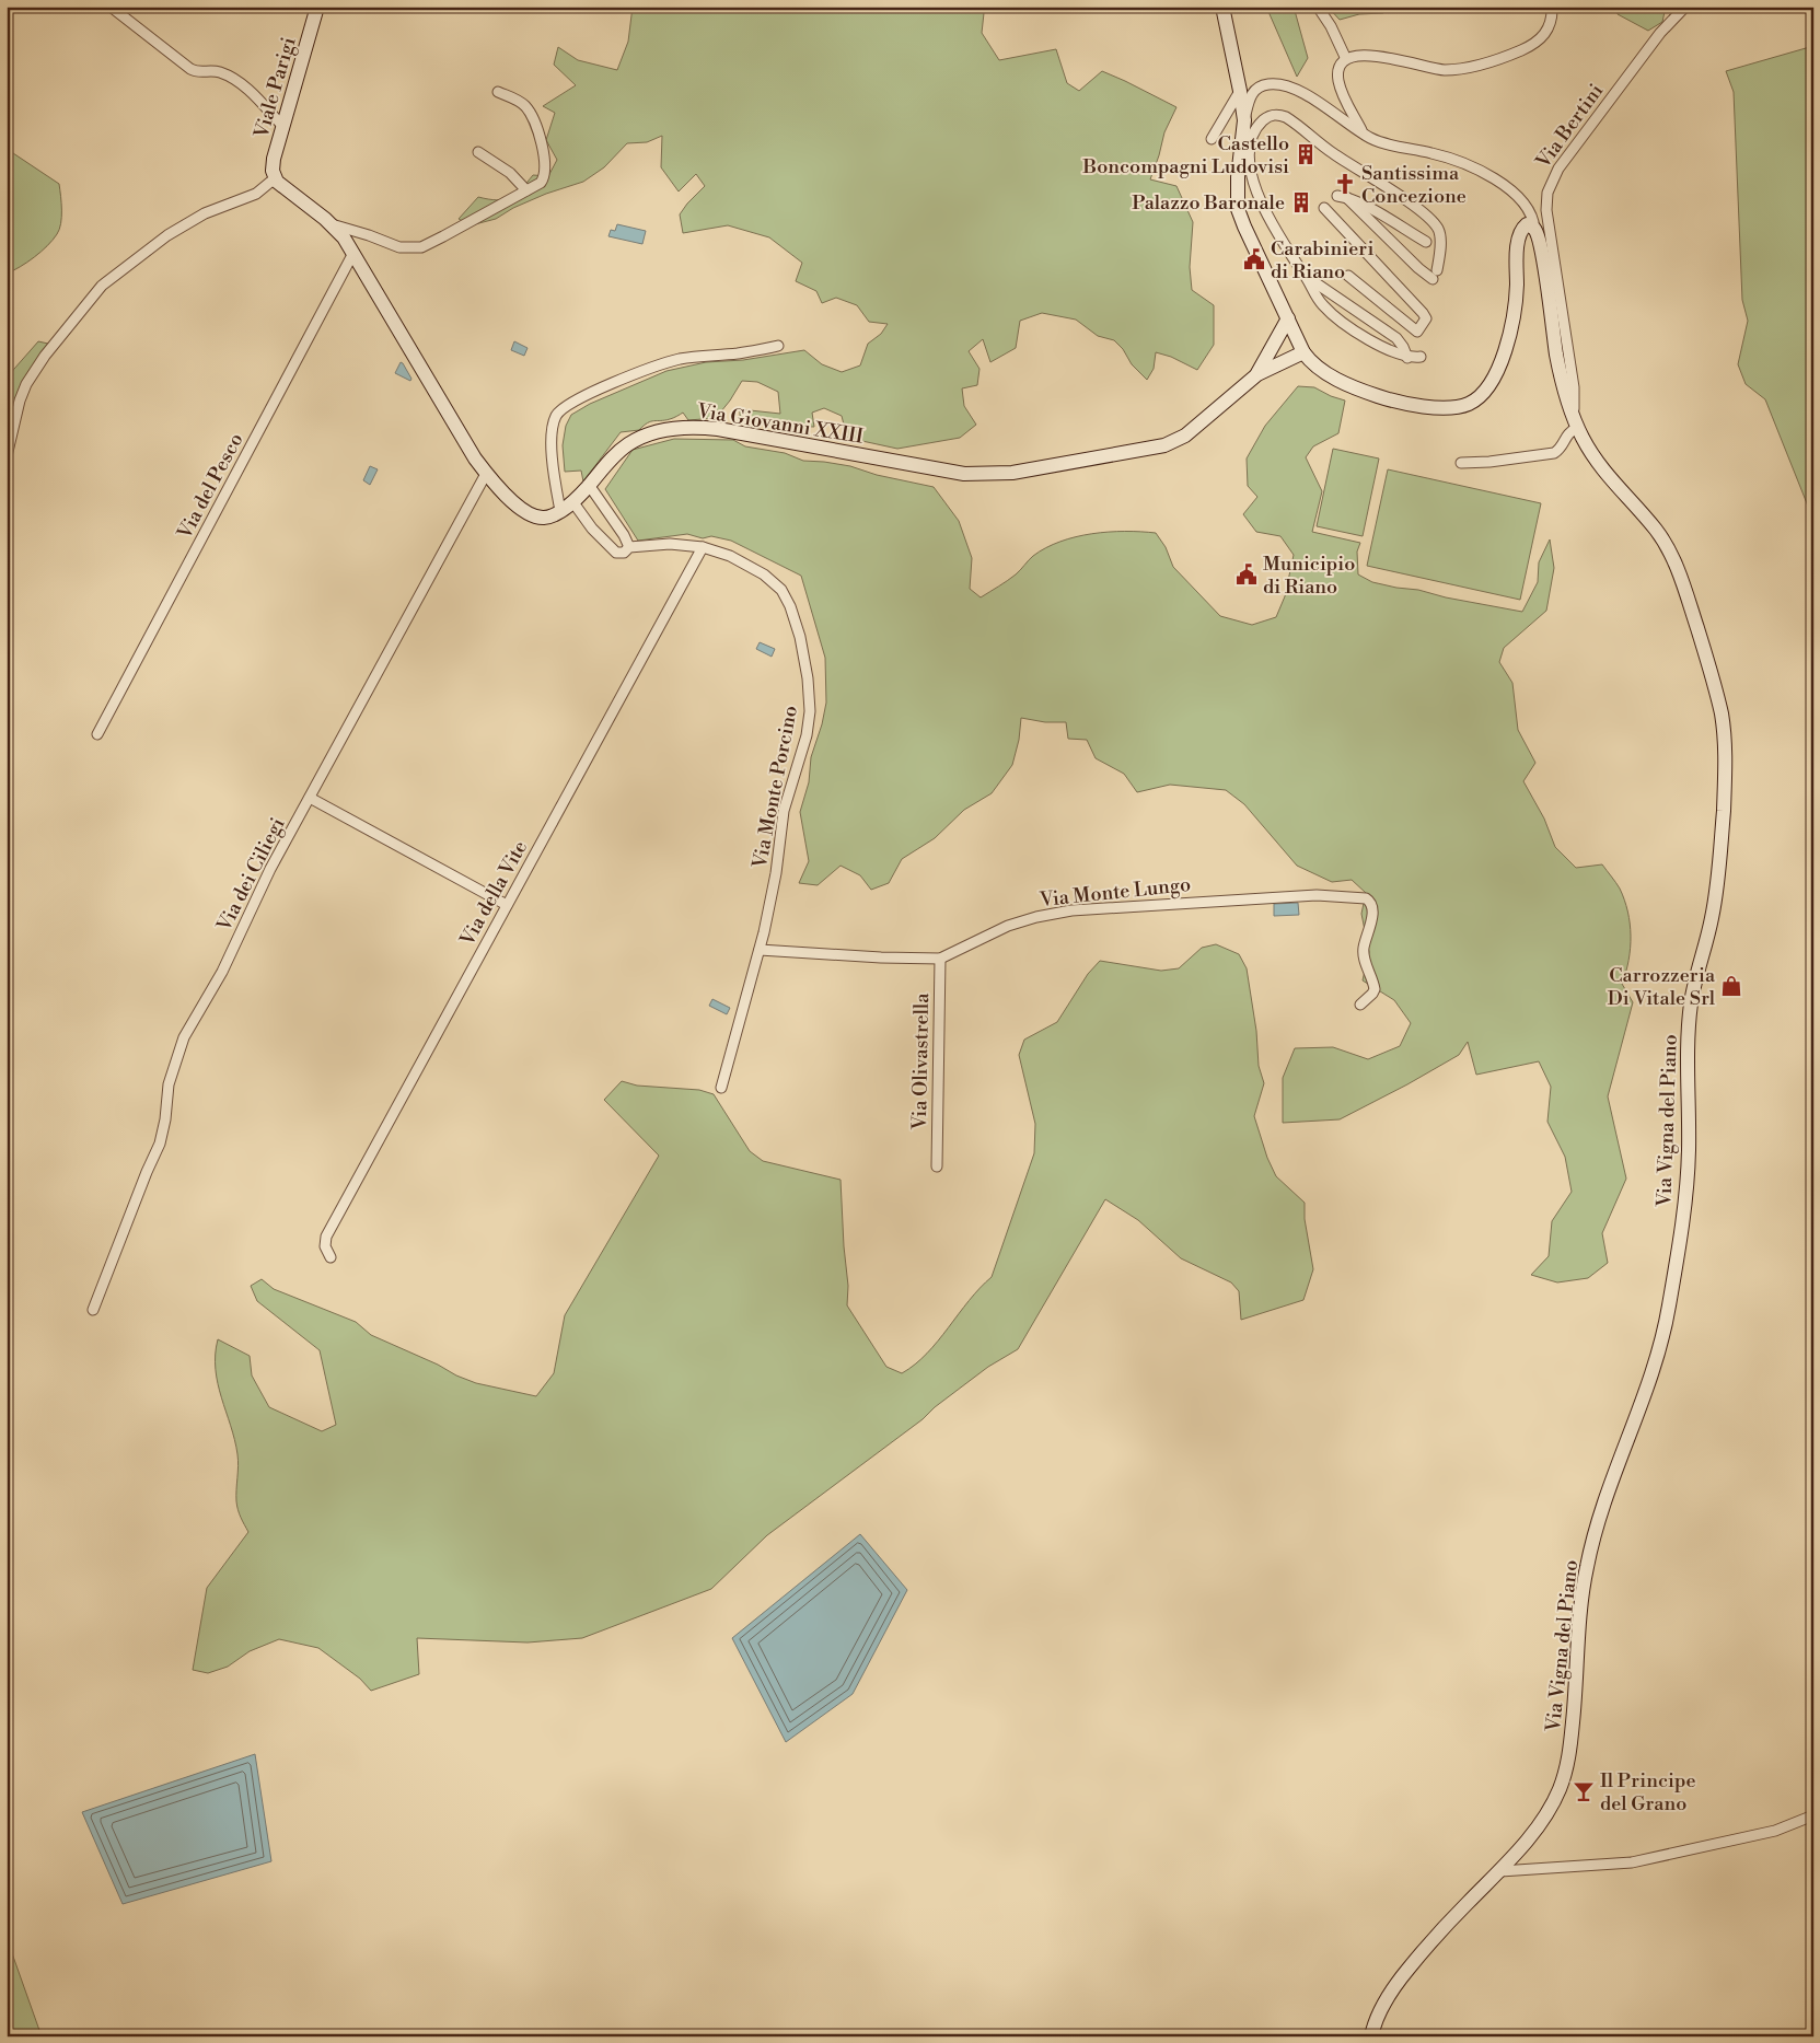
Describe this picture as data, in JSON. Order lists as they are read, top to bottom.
{
  "streets": {
    "main road": ["Viale Parigi", "Via Giovanni XXIII", "Via Vigna del Piano"],
    "street": [
      "Via Bertini",
      "Via del Pesco",
      "Via Monte Porcino",
      "Via dei Ciliegi",
      "Via Monte Lungo",
      "Via della Vite",
      "Via Olivastrella"
    ]
  },
  "crossings": [
    ["Viale Parigi", "Via Giovanni XXIII"],
    ["Via Bertini", "Via Vigna del Piano"],
    ["Via Giovanni XXIII", "Via del Pesco"],
    ["Via Giovanni XXIII", "Via Monte Porcino"],
    ["Via Giovanni XXIII", "Via dei Ciliegi"],
    ["Via Monte Porcino", "Via Monte Lungo"],
    ["Via Monte Porcino", "Via della Vite"],
    ["Via Monte Lungo", "Via Olivastrella"]
  ],
  "places": {
    "building": ["Castello Boncompagni Ludovisi", "Palazzo Baronale"],
    "church": ["Santissima Concezione"],
    "public building": ["Carabinieri di Riano", "Municipio di Riano"],
    "shop": ["Carrozzeria Di Vitale Srl"],
    "bar": ["Il Principe del Grano"]
  }
}
